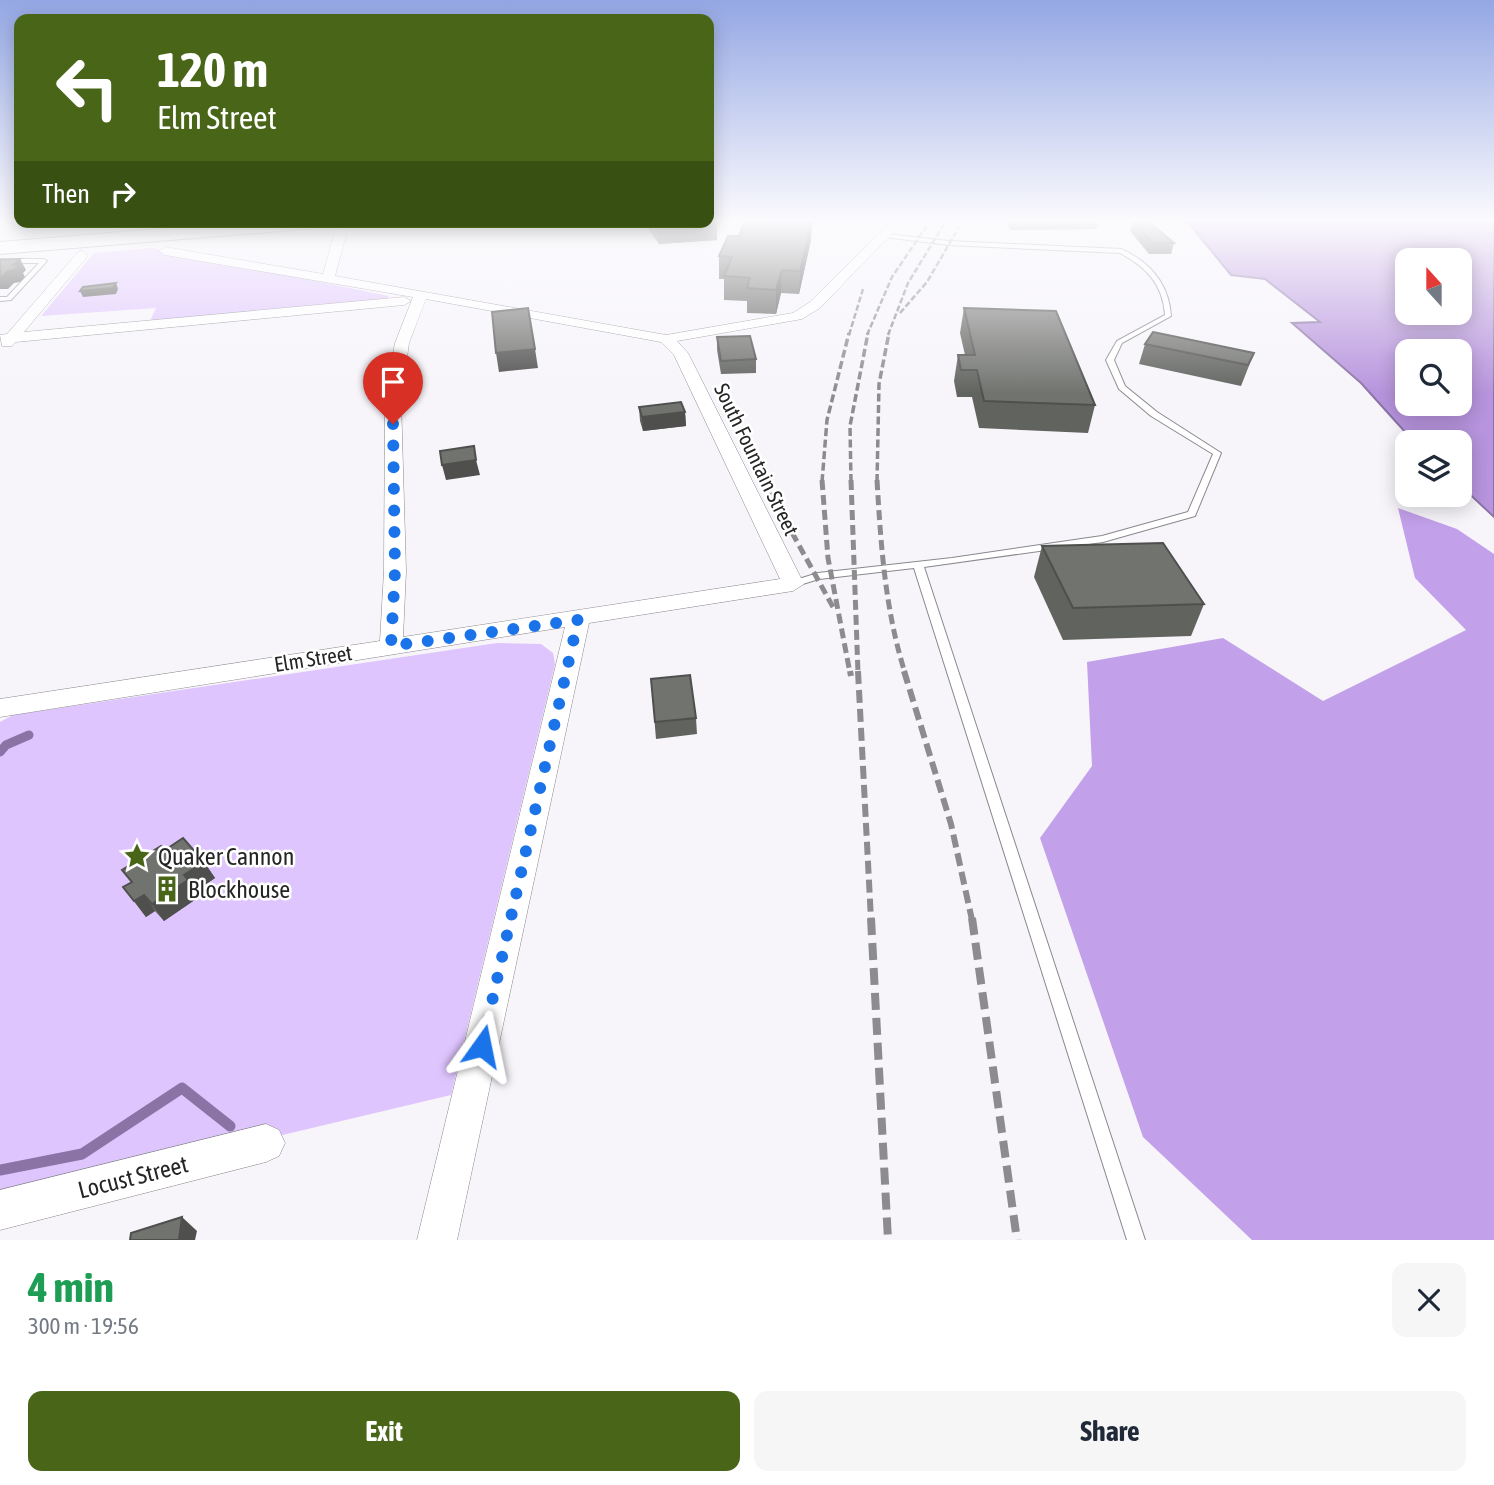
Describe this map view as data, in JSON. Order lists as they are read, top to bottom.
{
  "streets": {
    "street": ["South Fountain Street", "Elm Street", "Locust Street"]
  },
  "crossings": [
    ["South Fountain Street", "Elm Street"]
  ],
  "places": {
    "place": ["Quaker Cannon"],
    "building": ["Blockhouse"]
  },
  "north": "top",
  "page": {
    "turn": ["120 m", "Elm Street"],
    "then": "Then",
    "heading": ["4 min", "300 m · 19:56"],
    "buttons": ["Exit", "Share"]
  }
}
